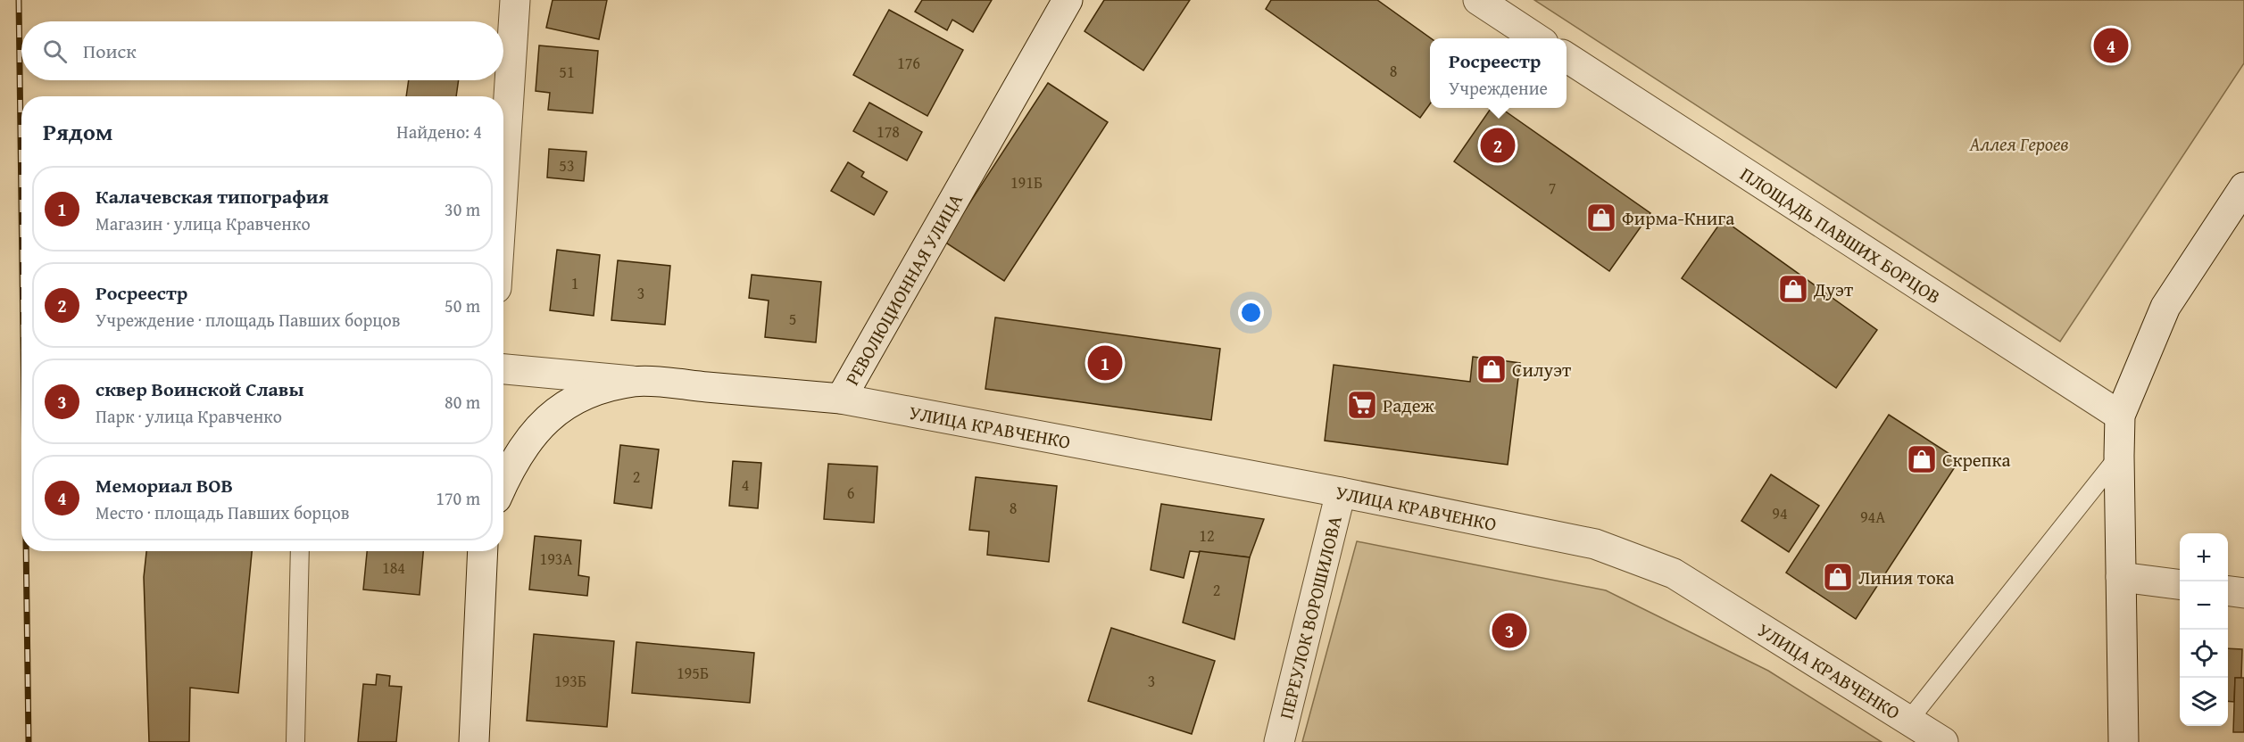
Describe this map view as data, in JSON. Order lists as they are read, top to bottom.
{
  "streets": {
    "street": [
      "ПЛОЩАДЬ ПАВШИХ БОРЦОВ",
      "РЕВОЛЮЦИОННАЯ УЛИЦА",
      "УЛИЦА КРАВЧЕНКО",
      "ПЕРЕУЛОК ВОРОШИЛОВА"
    ]
  },
  "crossings": [
    ["РЕВОЛЮЦИОННАЯ УЛИЦА", "УЛИЦА КРАВЧЕНКО"],
    ["УЛИЦА КРАВЧЕНКО", "ПЕРЕУЛОК ВОРОШИЛОВА"]
  ],
  "parks": ["Аллея Героев"],
  "places": {
    "shop": [
      "Фирма-Книга",
      "Дуэт",
      "Силуэт",
      "Скрепка",
      "Линия тока"
    ],
    "supermarket": ["Радеж"]
  },
  "house_numbers": [
    "176",
    "8",
    "51",
    "178",
    "53",
    "191Б",
    "7",
    "1",
    "3",
    "5",
    "2",
    "4",
    "6",
    "8",
    "94",
    "94А",
    "12",
    "193А",
    "184",
    "2",
    "195Б",
    "193Б",
    "3"
  ],
  "page": {
    "search": "Поиск",
    "pins": [
      "4",
      "2",
      "1",
      "3"
    ],
    "popup": ["Росреестр", "Учреждение"],
    "heading": ["Рядом", "Найдено: 4"],
    "list": [
      {
        "mark": "1",
        "name": "Калачевская типография",
        "note": "Магазин · улица Кравченко",
        "value": "30 m"
      },
      {
        "mark": "2",
        "name": "Росреестр",
        "note": "Учреждение · площадь Павших борцов",
        "value": "50 m"
      },
      {
        "mark": "3",
        "name": "сквер Воинской Славы",
        "note": "Парк · улица Кравченко",
        "value": "80 m"
      },
      {
        "mark": "4",
        "name": "Мемориал ВОВ",
        "note": "Место · площадь Павших борцов",
        "value": "170 m"
      }
    ],
    "map_buttons": ["+", "−"]
  }
}
